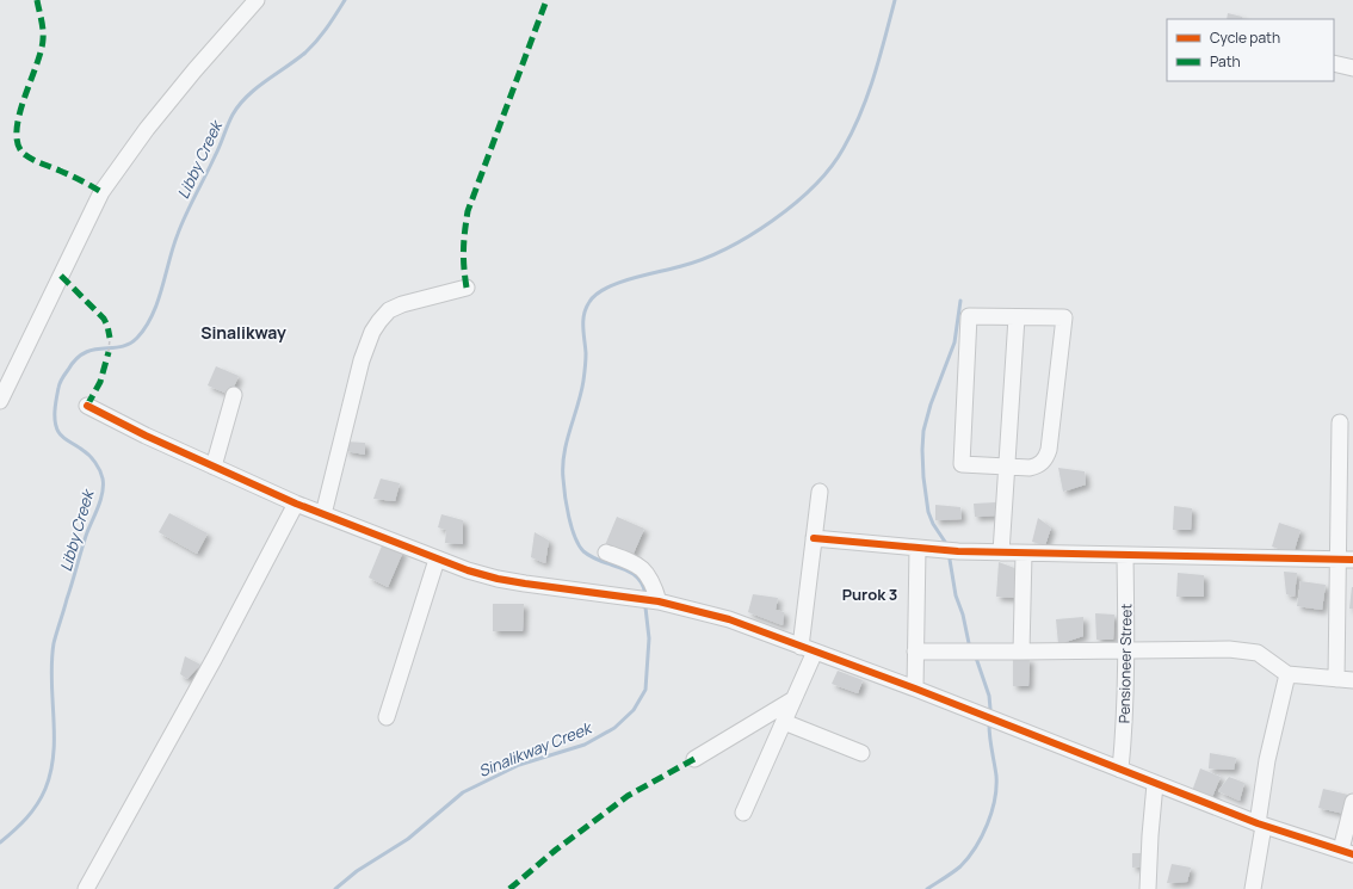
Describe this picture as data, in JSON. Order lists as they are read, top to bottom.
{
  "streets": {
    "street": ["Pensioneer Street"]
  },
  "districts": ["Sinalikway", "Purok 3"],
  "water": ["Libby Creek", "Sinalikway Creek"],
  "legend": ["Cycle path", "Path"]
}
